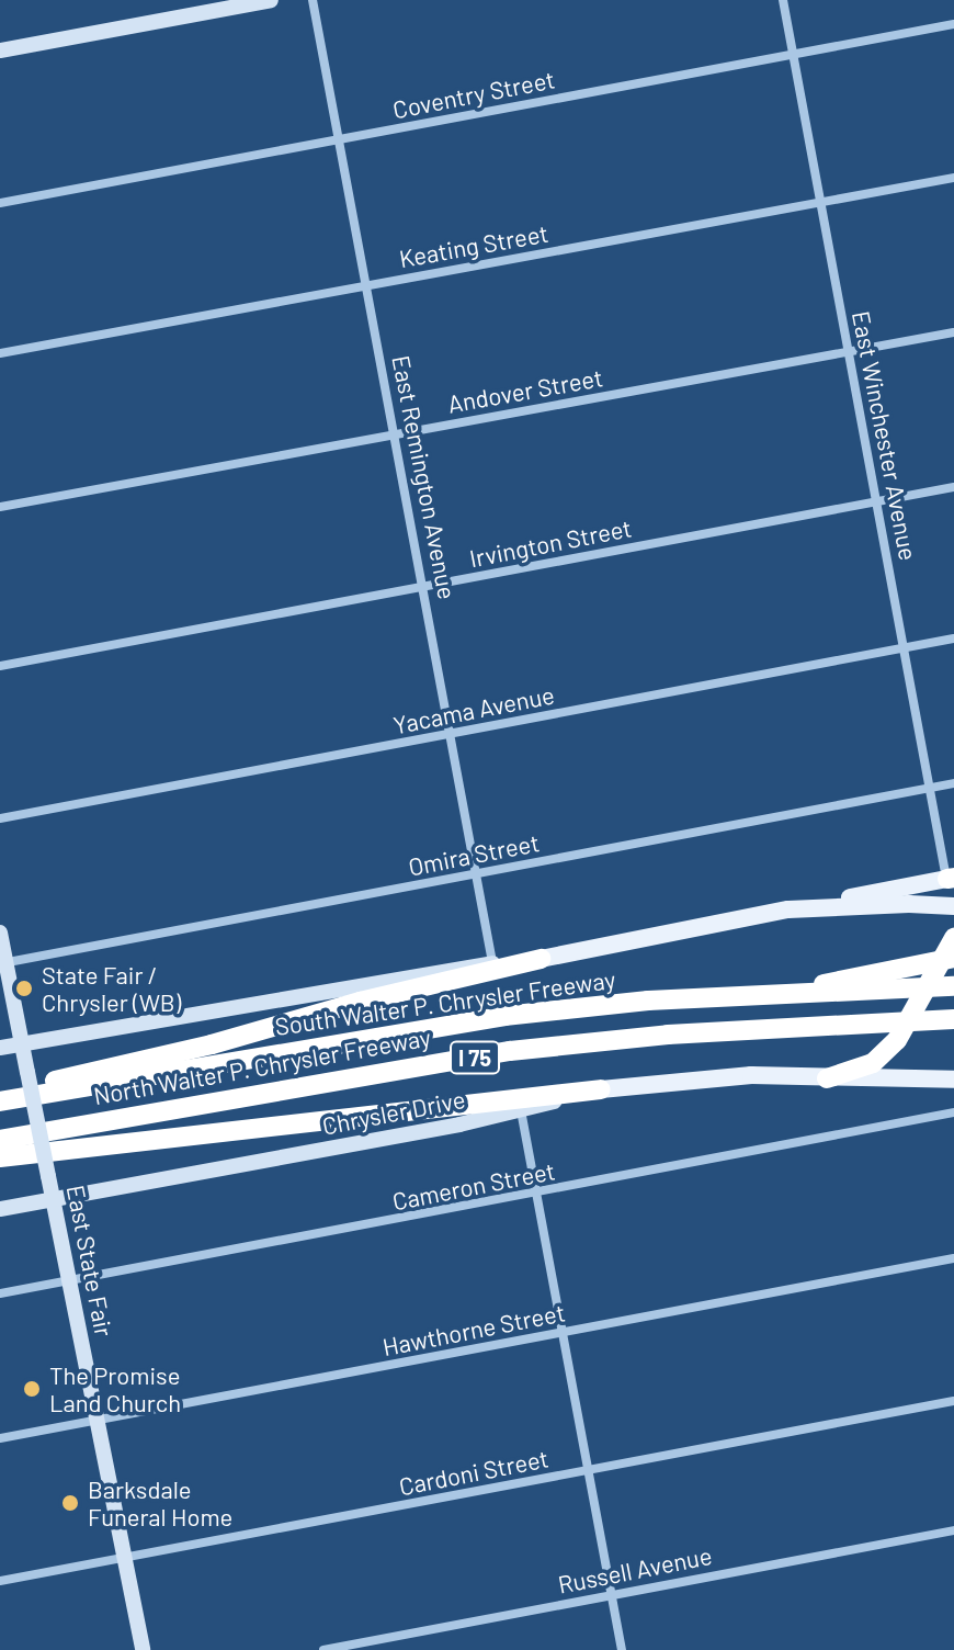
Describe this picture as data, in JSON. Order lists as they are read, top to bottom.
{
  "streets": {
    "highway": ["South Walter P. Chrysler Freeway", "I 75", "North Walter P. Chrysler Freeway"],
    "main road": ["Chrysler Drive", "East State Fair"],
    "street": [
      "Coventry Street",
      "Keating Street",
      "Andover Street",
      "East Winchester Avenue",
      "East Remington Avenue",
      "Irvington Street",
      "Yacama Avenue",
      "Omira Street",
      "Cameron Street",
      "Hawthorne Street",
      "Cardoni Street",
      "Russell Avenue"
    ]
  },
  "crossings": [
    ["Coventry Street", "East Winchester Avenue"],
    ["Coventry Street", "East Remington Avenue"],
    ["Keating Street", "East Winchester Avenue"],
    ["Keating Street", "East Remington Avenue"],
    ["Andover Street", "East Winchester Avenue"],
    ["Andover Street", "East Remington Avenue"],
    ["East Winchester Avenue", "Irvington Street"],
    ["East Winchester Avenue", "Yacama Avenue"],
    ["East Winchester Avenue", "Omira Street"],
    ["East Remington Avenue", "Irvington Street"],
    ["East Remington Avenue", "Yacama Avenue"],
    ["East Remington Avenue", "Omira Street"],
    ["Omira Street", "East State Fair"],
    ["Chrysler Drive", "East State Fair"],
    ["Cameron Street", "East State Fair"],
    ["East State Fair", "Hawthorne Street"],
    ["East State Fair", "Cardoni Street"]
  ],
  "places": ["State Fair / Chrysler (WB)", "The Promise Land Church", "Barksdale Funeral Home"]
}
